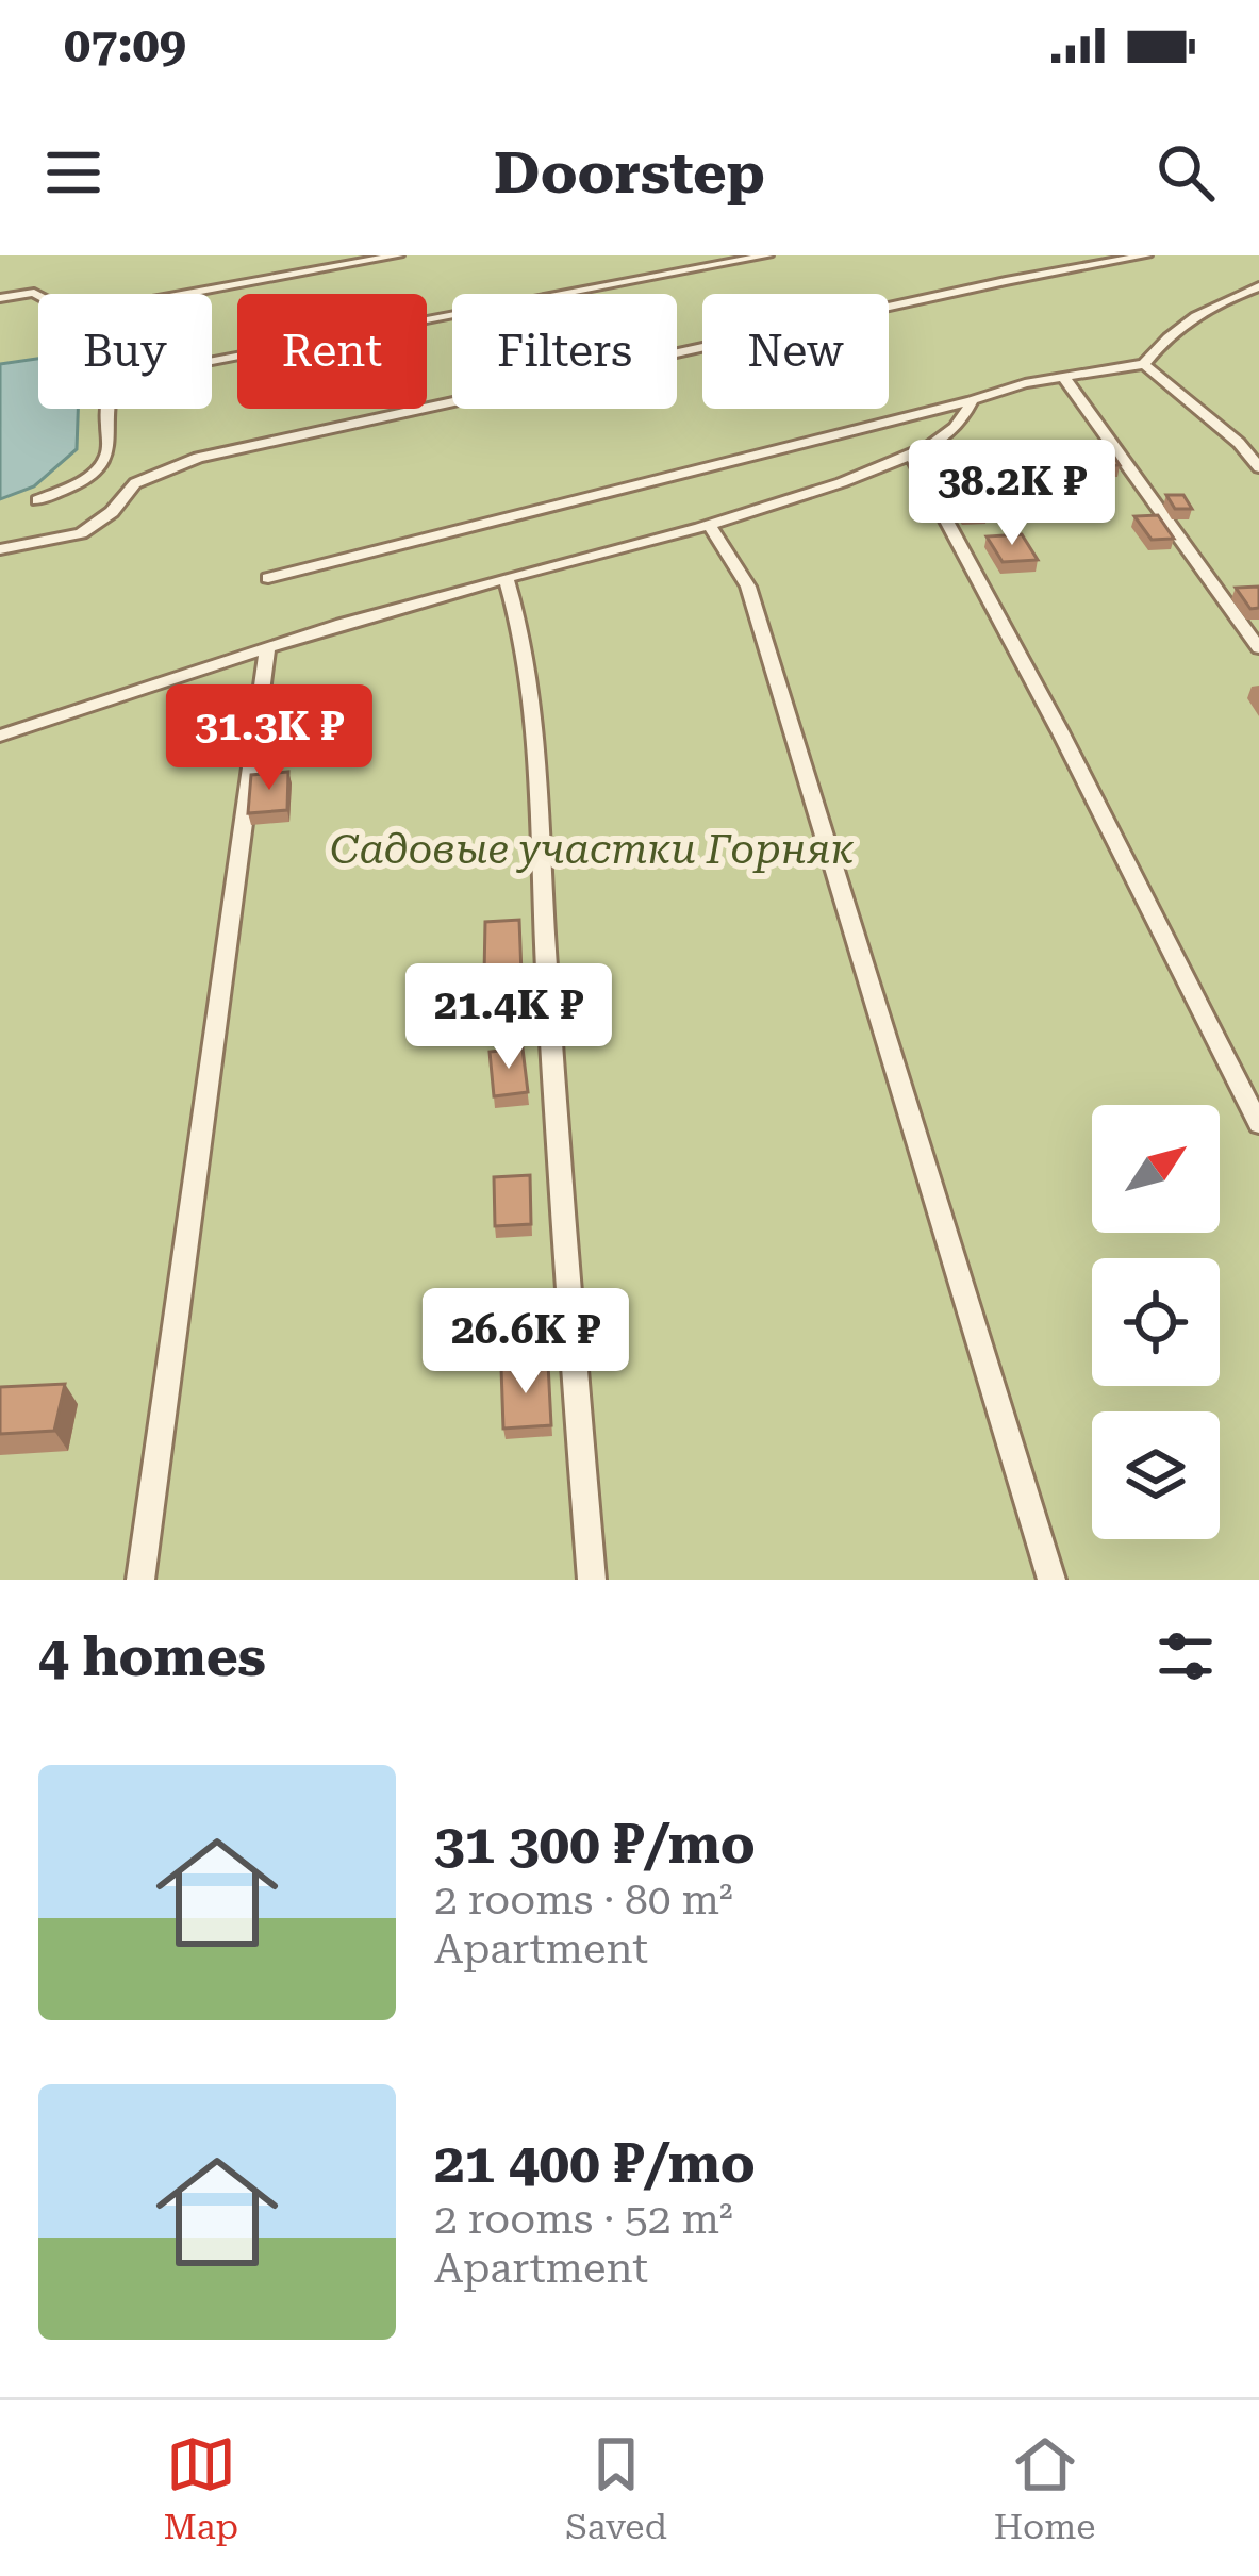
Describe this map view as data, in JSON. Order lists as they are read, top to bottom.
{
  "parks": ["Садовые участки Горняк"],
  "north": "top right",
  "page": {
    "status": "07:09",
    "header": "Doorstep",
    "chip": [
      "Buy",
      "Rent",
      "Filters",
      "New"
    ],
    "price": [
      "38.2K ₽",
      "31.3K ₽",
      "21.4K ₽",
      "26.6K ₽"
    ],
    "heading": "4 homes",
    "list": [
      {
        "name": "31 300 ₽/mo",
        "note": "2 rooms · 80 m² · Apartment"
      },
      {
        "name": "21 400 ₽/mo",
        "note": "2 rooms · 52 m² · Apartment"
      }
    ],
    "tabs": ["Map", "Saved", "Home"]
  }
}
